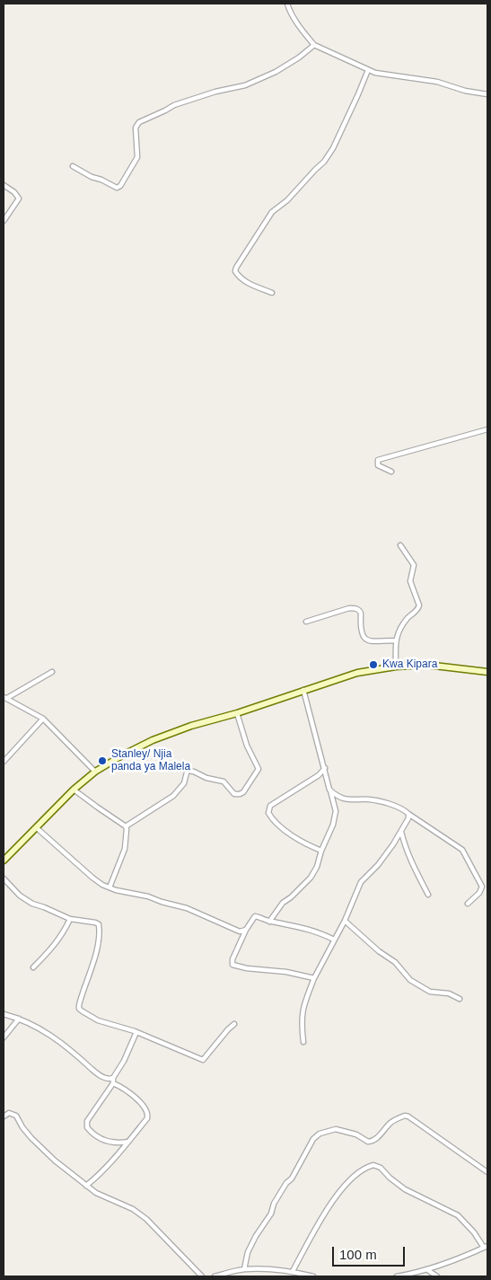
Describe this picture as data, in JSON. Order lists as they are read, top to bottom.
{
  "places": ["Kwa Kipara", "Stanley/ Njia panda ya Malela"],
  "scale_bar": "100 m"
}
